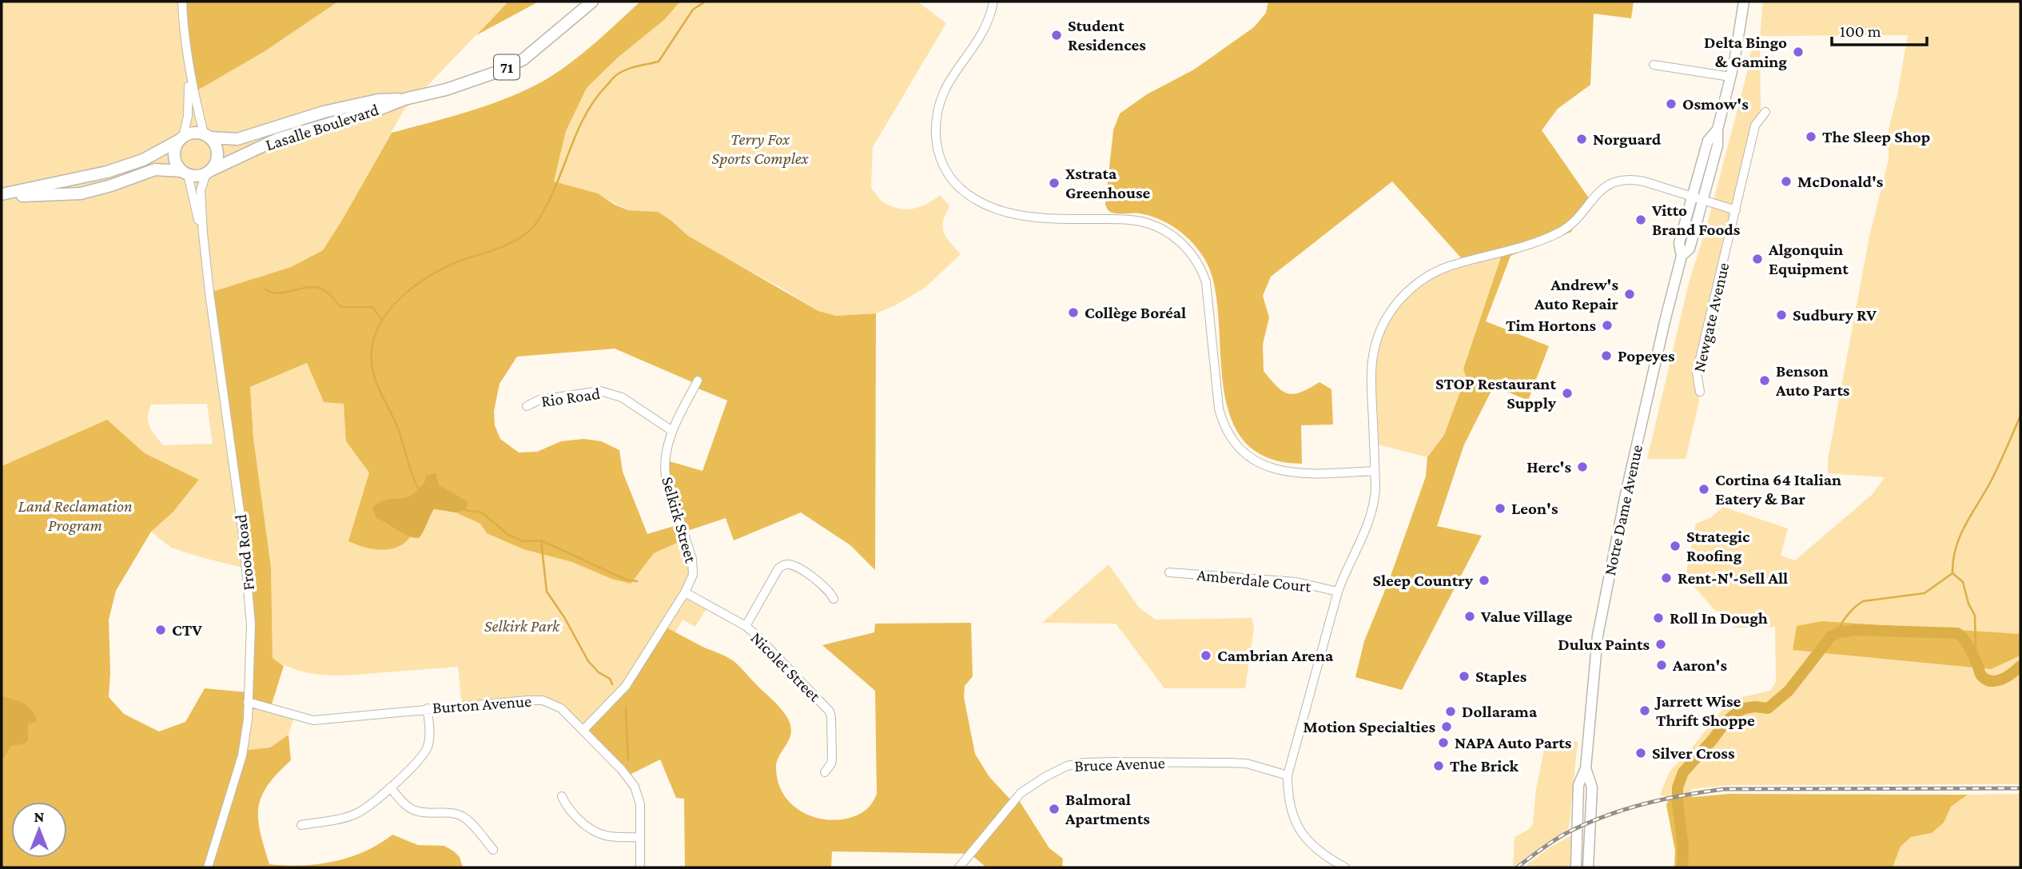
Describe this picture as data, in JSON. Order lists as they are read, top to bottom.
{
  "streets": {
    "highway": ["71", "Lasalle Boulevard"],
    "main road": ["Notre Dame Avenue"],
    "street": [
      "Newgate Avenue",
      "Rio Road",
      "Selkirk Street",
      "Frood Road",
      "Amberdale Court",
      "Nicolet Street",
      "Burton Avenue",
      "Bruce Avenue"
    ]
  },
  "crossings": [
    ["Lasalle Boulevard", "Frood Road"],
    ["Rio Road", "Selkirk Street"],
    ["Selkirk Street", "Nicolet Street"],
    ["Selkirk Street", "Burton Avenue"],
    ["Frood Road", "Burton Avenue"]
  ],
  "parks": ["Terry Fox Sports Complex", "Land Reclamation Program", "Selkirk Park"],
  "places": [
    "Student Residences",
    "Delta Bingo & Gaming",
    "Osmow's",
    "The Sleep Shop",
    "Norguard",
    "McDonald's",
    "Xstrata Greenhouse",
    "Vitto Brand Foods",
    "Algonquin Equipment",
    "Andrew's Auto Repair",
    "Collège Boréal",
    "Sudbury RV",
    "Tim Hortons",
    "Popeyes",
    "Benson Auto Parts",
    "STOP Restaurant Supply",
    "Herc's",
    "Cortina 64 Italian Eatery & Bar",
    "Leon's",
    "Strategic Roofing",
    "Rent-N'-Sell All",
    "Sleep Country",
    "Value Village",
    "Roll In Dough",
    "CTV",
    "Dulux Paints",
    "Cambrian Arena",
    "Aaron's",
    "Staples",
    "Jarrett Wise Thrift Shoppe",
    "Dollarama",
    "Motion Specialties",
    "NAPA Auto Parts",
    "Silver Cross",
    "The Brick",
    "Balmoral Apartments"
  ],
  "scale_bar": "100 m",
  "north": "top"
}
